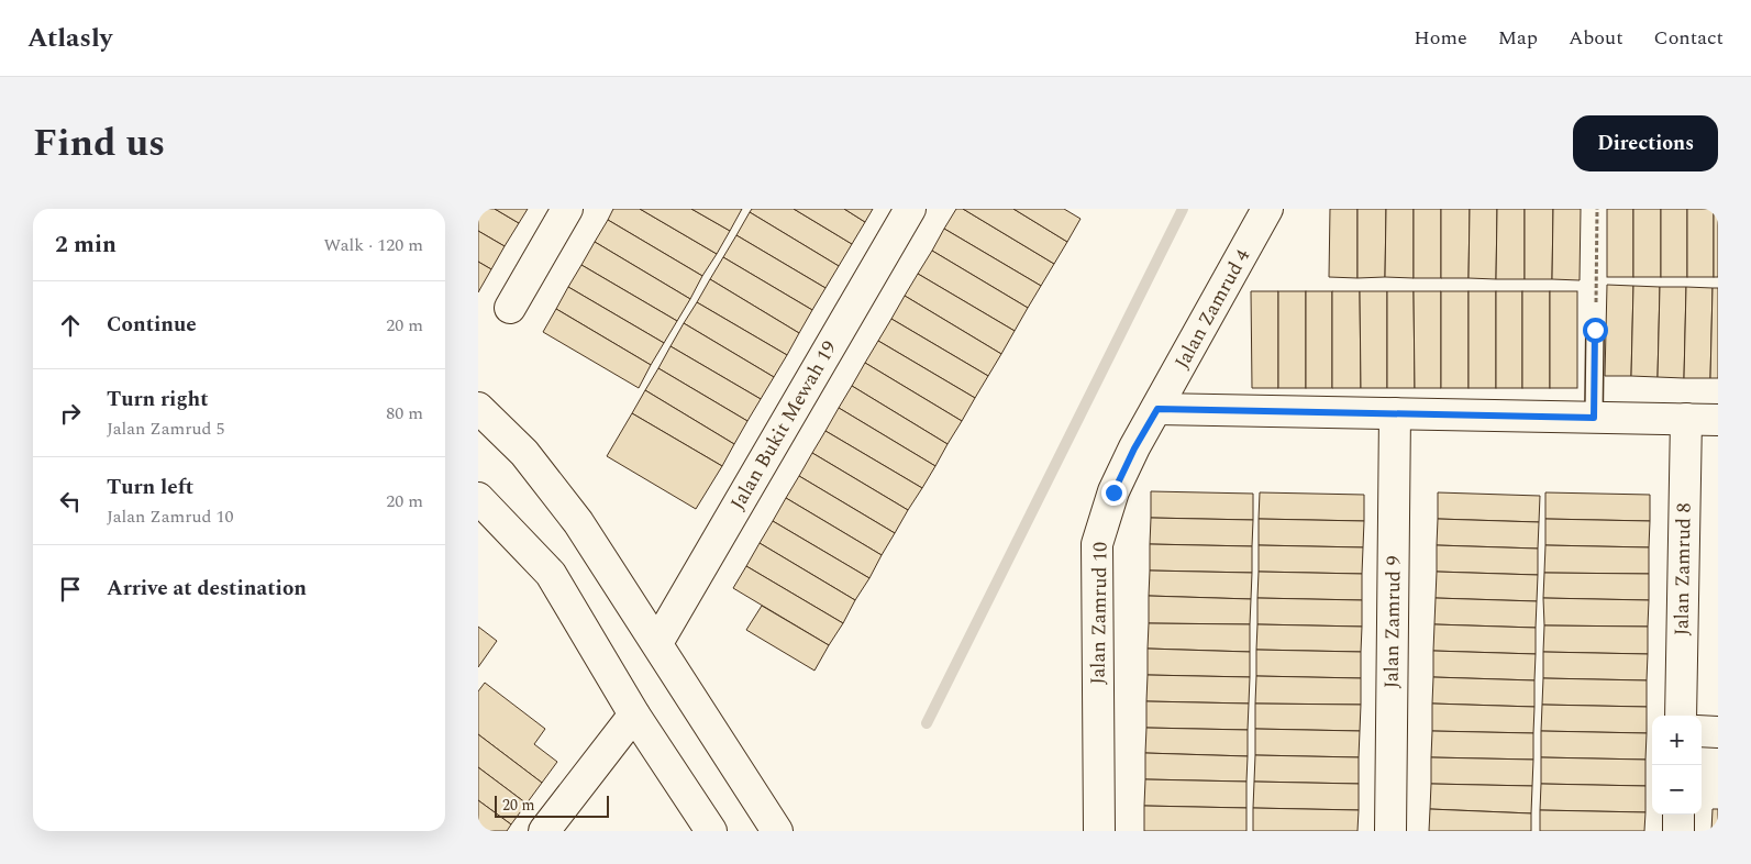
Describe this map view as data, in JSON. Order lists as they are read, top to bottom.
{
  "streets": {
    "street": [
      "Jalan Zamrud 4",
      "Jalan Bukit Mewah 19",
      "Jalan Zamrud 8",
      "Jalan Zamrud 10",
      "Jalan Zamrud 9"
    ]
  },
  "crossings": [
    ["Jalan Zamrud 4", "Jalan Zamrud 10"]
  ],
  "scale_bar": "20 m",
  "page": {
    "header": "Atlasly",
    "nav": [
      "Home",
      "Map",
      "About",
      "Contact"
    ],
    "title": "Find us",
    "buttons": "Directions",
    "heading": ["2 min", "Walk · 120 m"],
    "list": [
      ["Continue", "20 m"],
      ["Turn right", "Jalan Zamrud 5", "80 m"],
      ["Turn left", "Jalan Zamrud 10", "20 m"],
      "Arrive at destination"
    ],
    "map_buttons": ["+", "−"],
    "scale": "20 m"
  }
}
